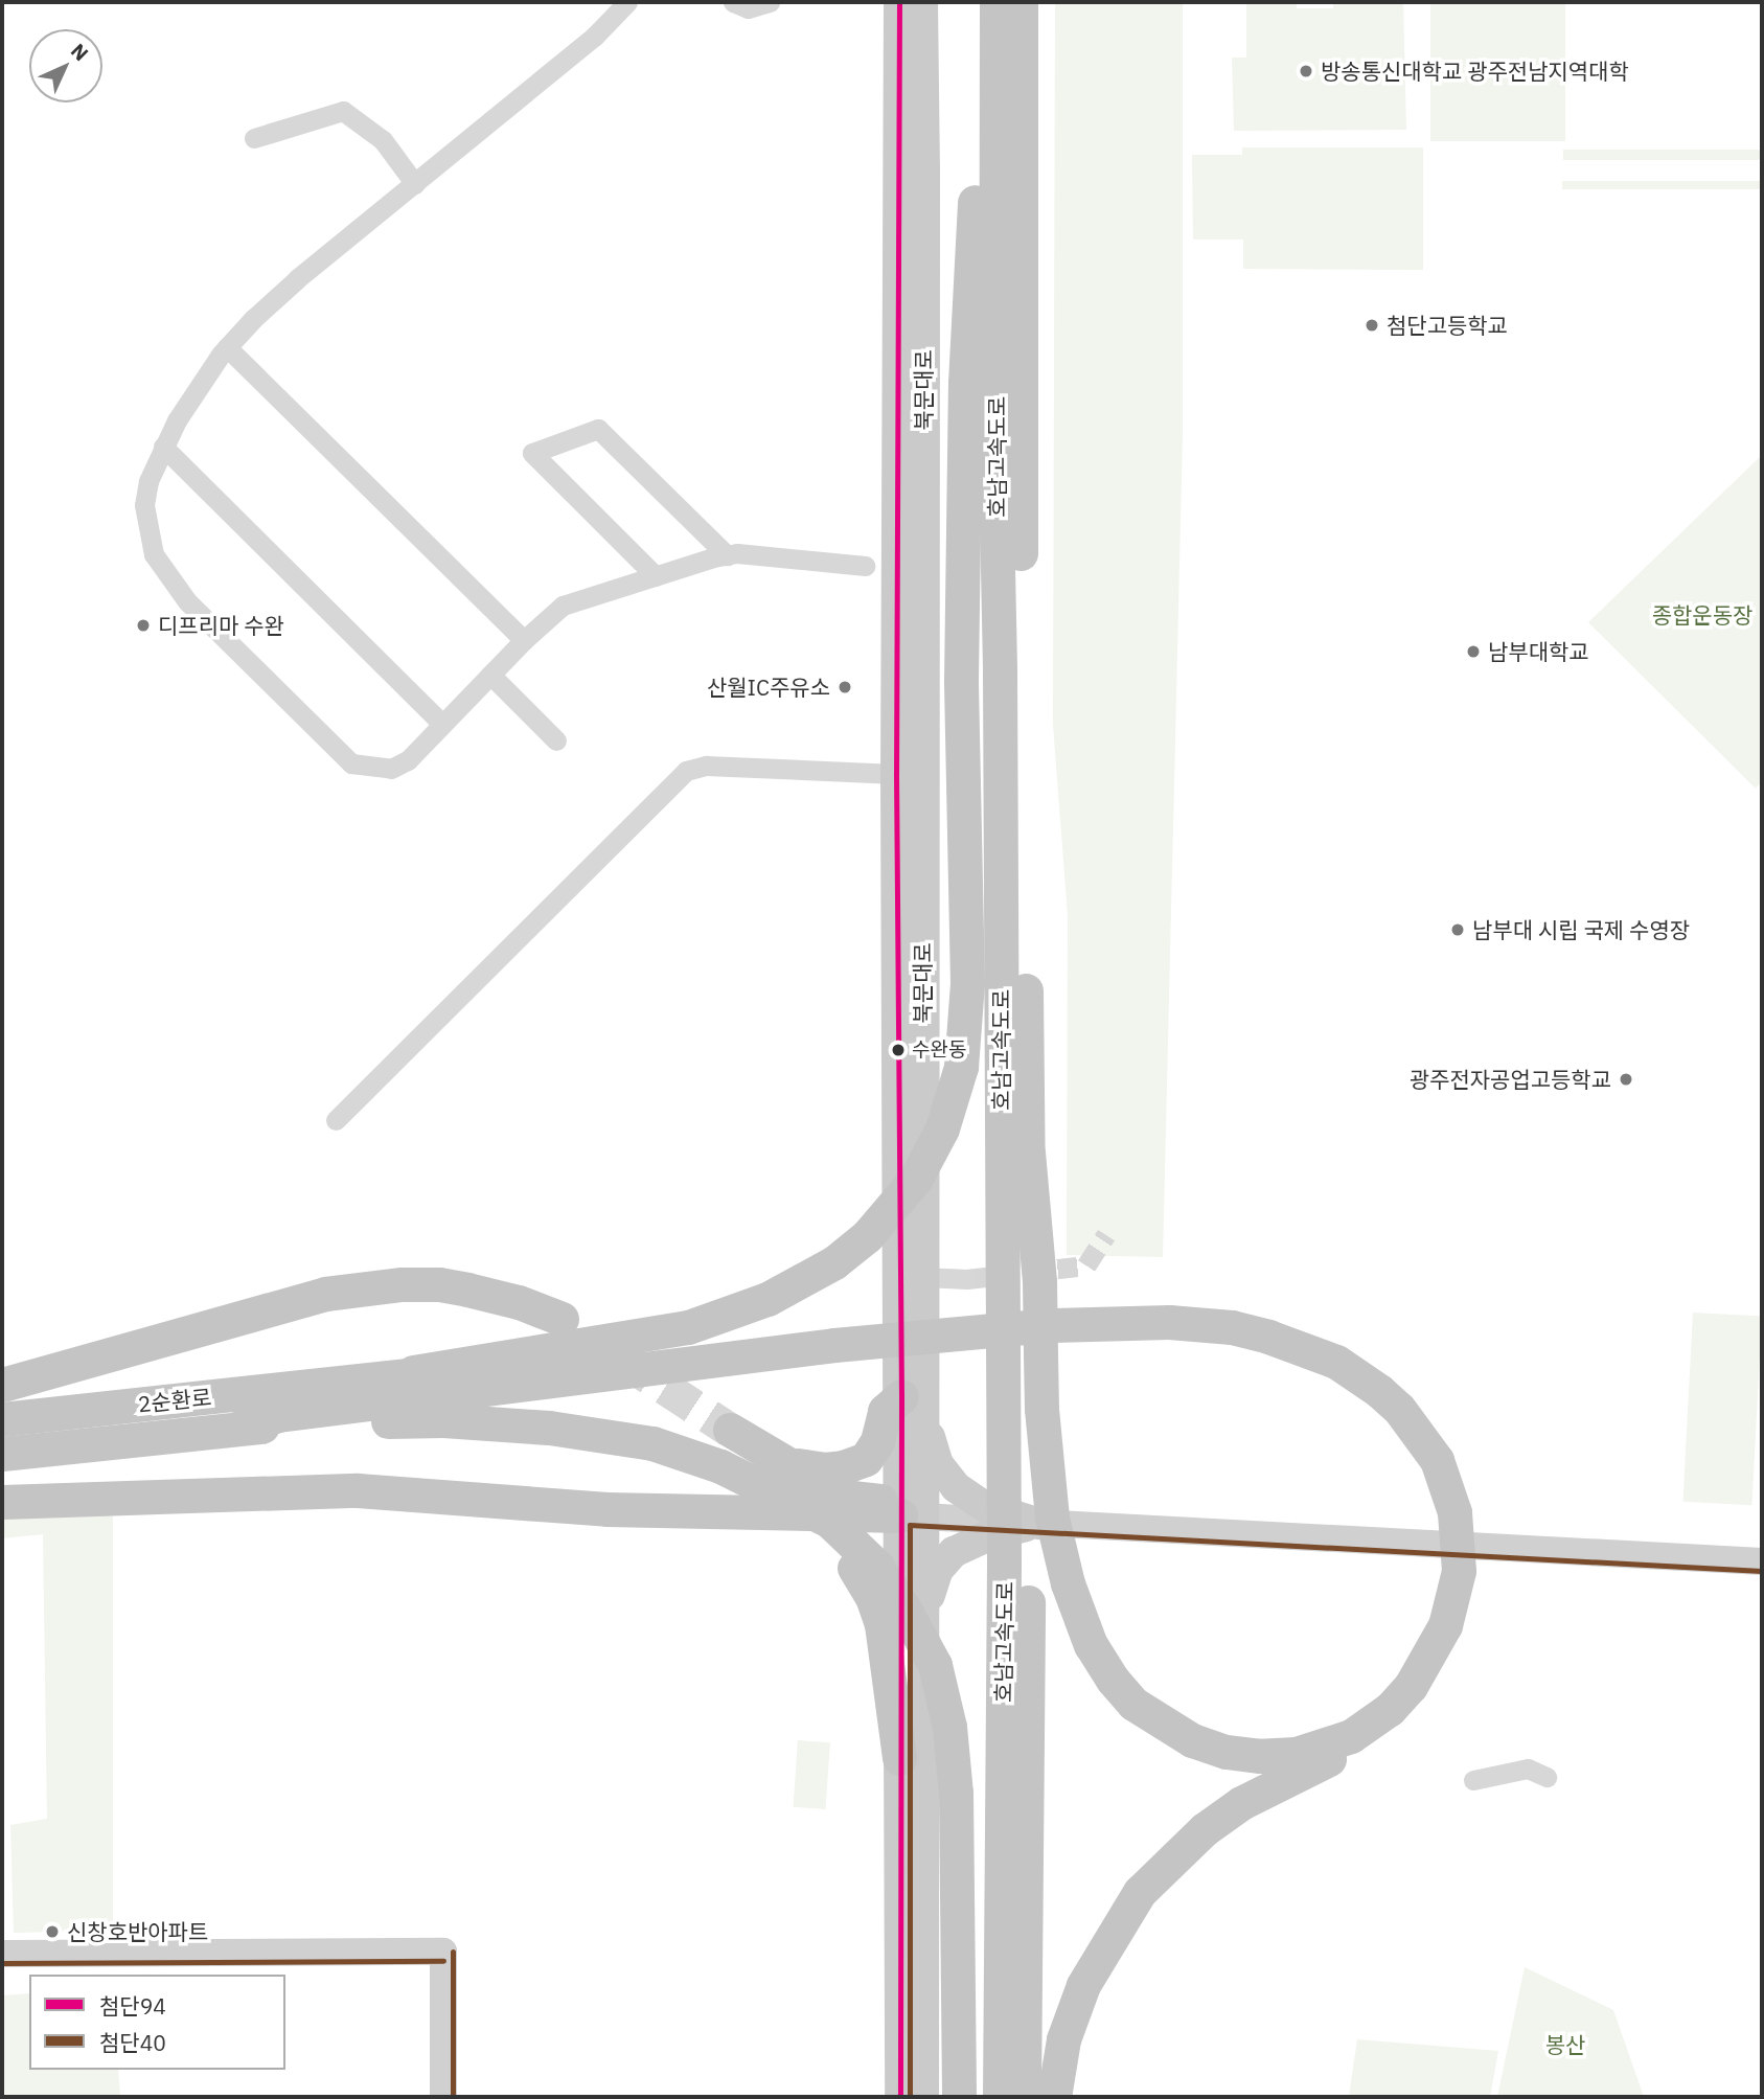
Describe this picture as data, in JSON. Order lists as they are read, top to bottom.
{
  "streets": {
    "highway": ["호남고속도로", "2순환로"],
    "main road": ["북문대로"]
  },
  "parks": ["종합운동장", "봉산"],
  "places": [
    "방송통신대학교 광주전남지역대학",
    "첨단고등학교",
    "디프리마 수완",
    "남부대학교",
    "산월IC주유소",
    "남부대 시립 국제 수영장",
    "수완동",
    "광주전자공업고등학교",
    "신창호반아파트"
  ],
  "lines": ["transit line 첨단94", "transit line 첨단40"],
  "legend": ["첨단94", "첨단40"],
  "north": "top right"
}
